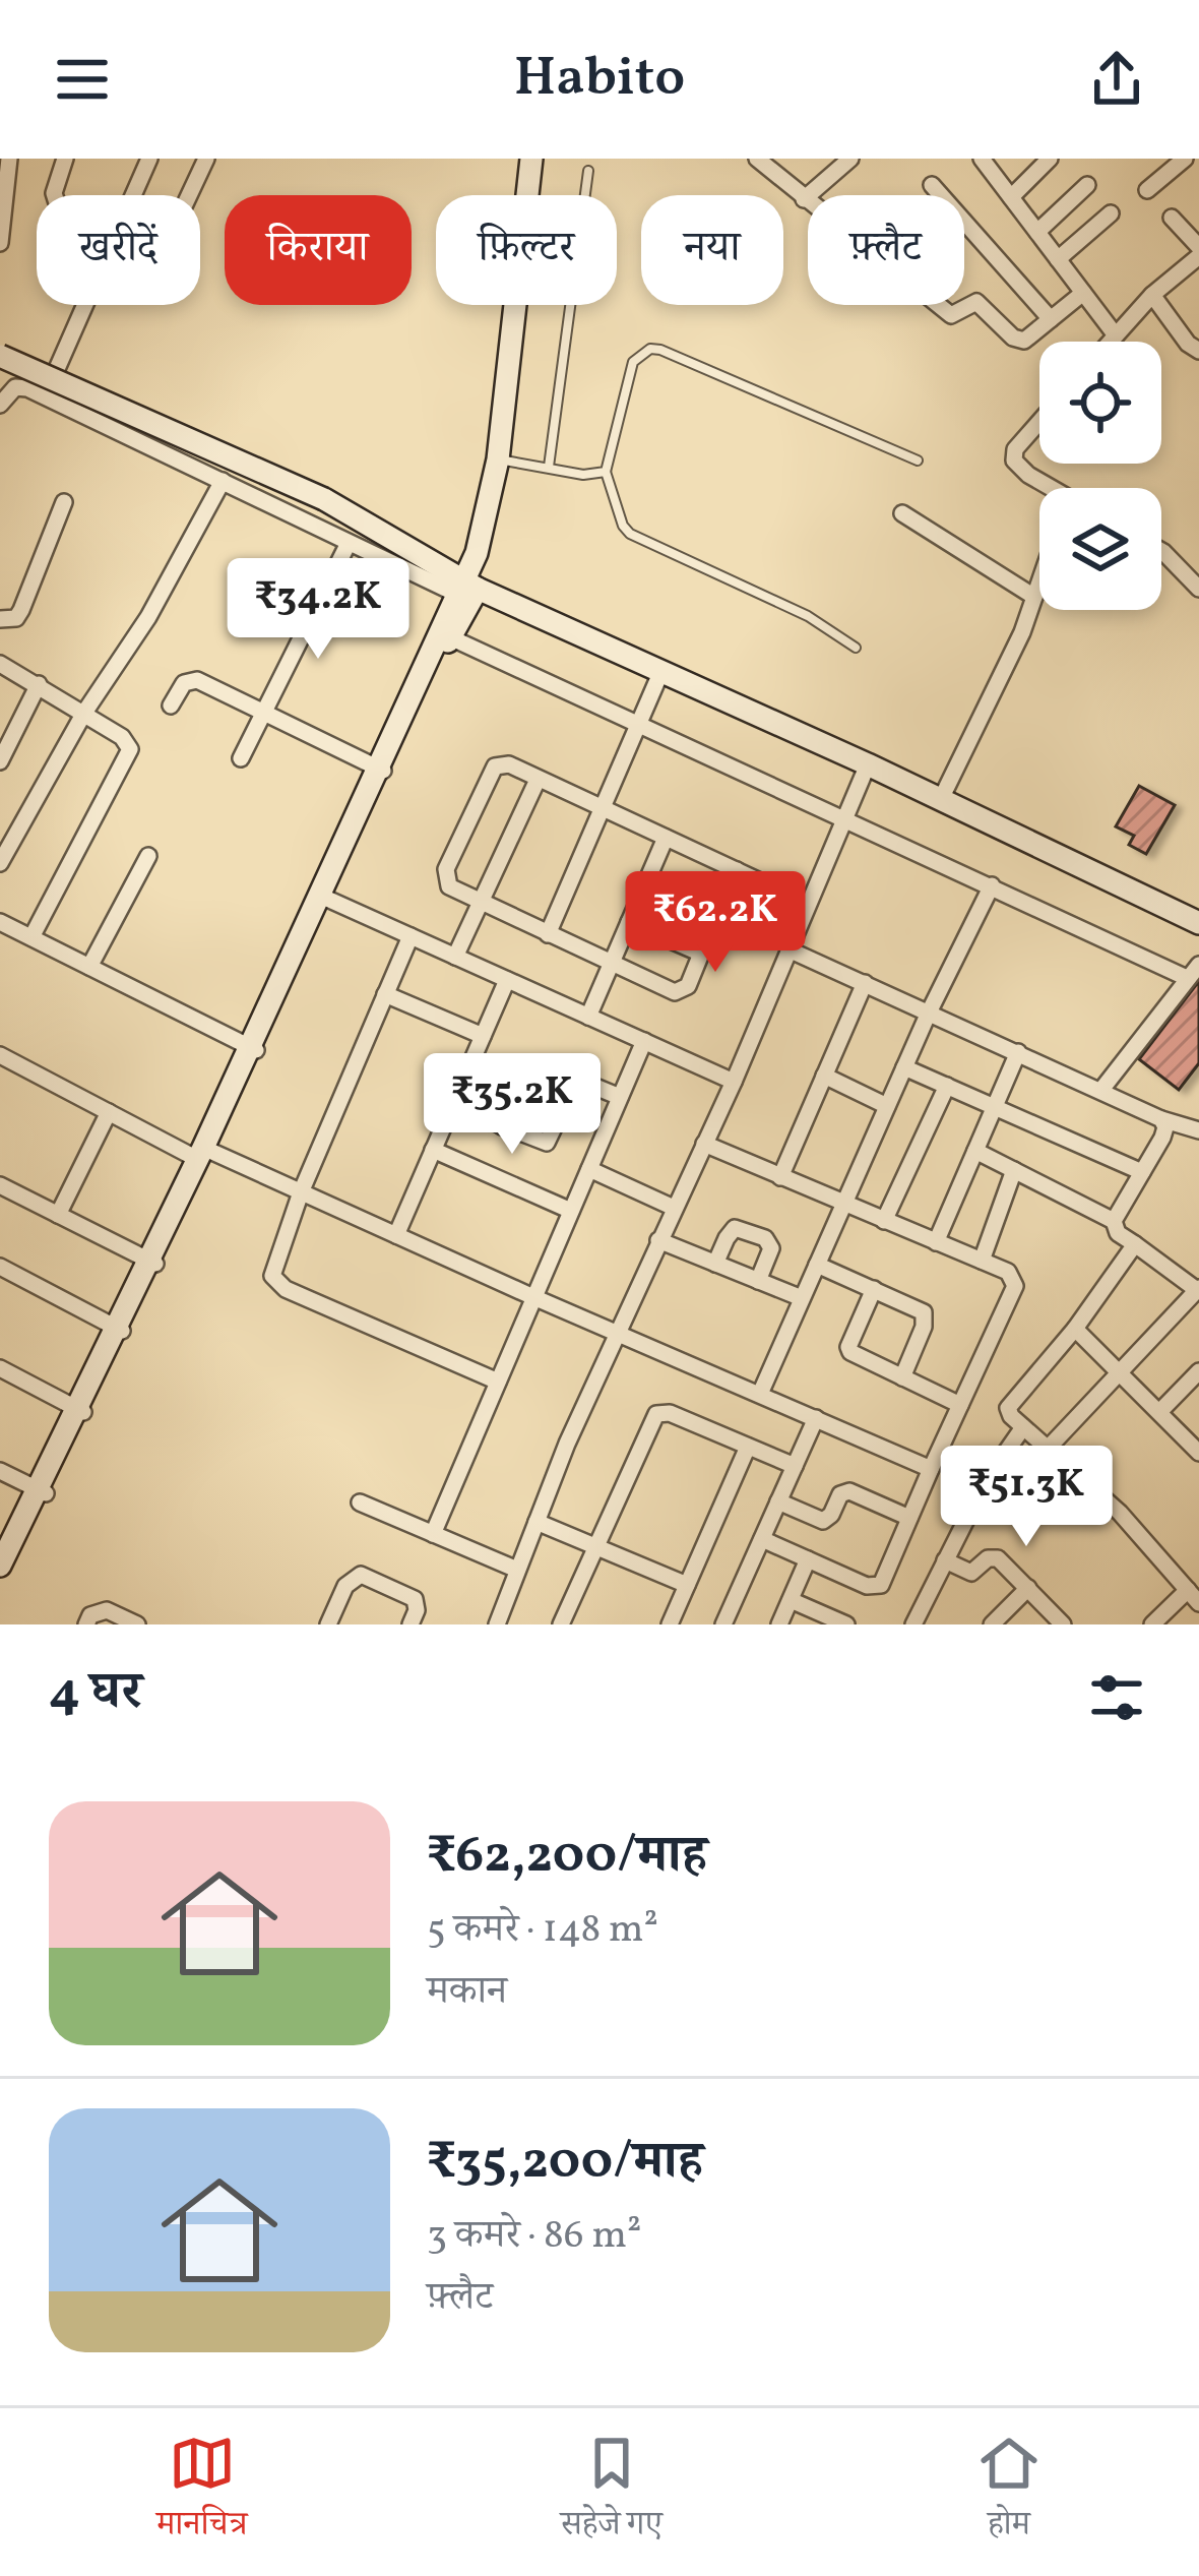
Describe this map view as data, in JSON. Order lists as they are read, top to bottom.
{
  "page": {
    "header": "Habito",
    "chip": [
      "खरीदें",
      "किराया",
      "फ़िल्टर",
      "नया",
      "फ़्लैट"
    ],
    "price": [
      "₹34.2K",
      "₹62.2K",
      "₹35.2K",
      "₹51.3K"
    ],
    "heading": "4 घर",
    "list": [
      {
        "name": "₹62,200/माह",
        "note": "5 कमरे · 148 m² · मकान"
      },
      {
        "name": "₹35,200/माह",
        "note": "3 कमरे · 86 m² · फ़्लैट"
      }
    ],
    "tabs": ["मानचित्र", "सहेजे गए", "होम"]
  }
}
